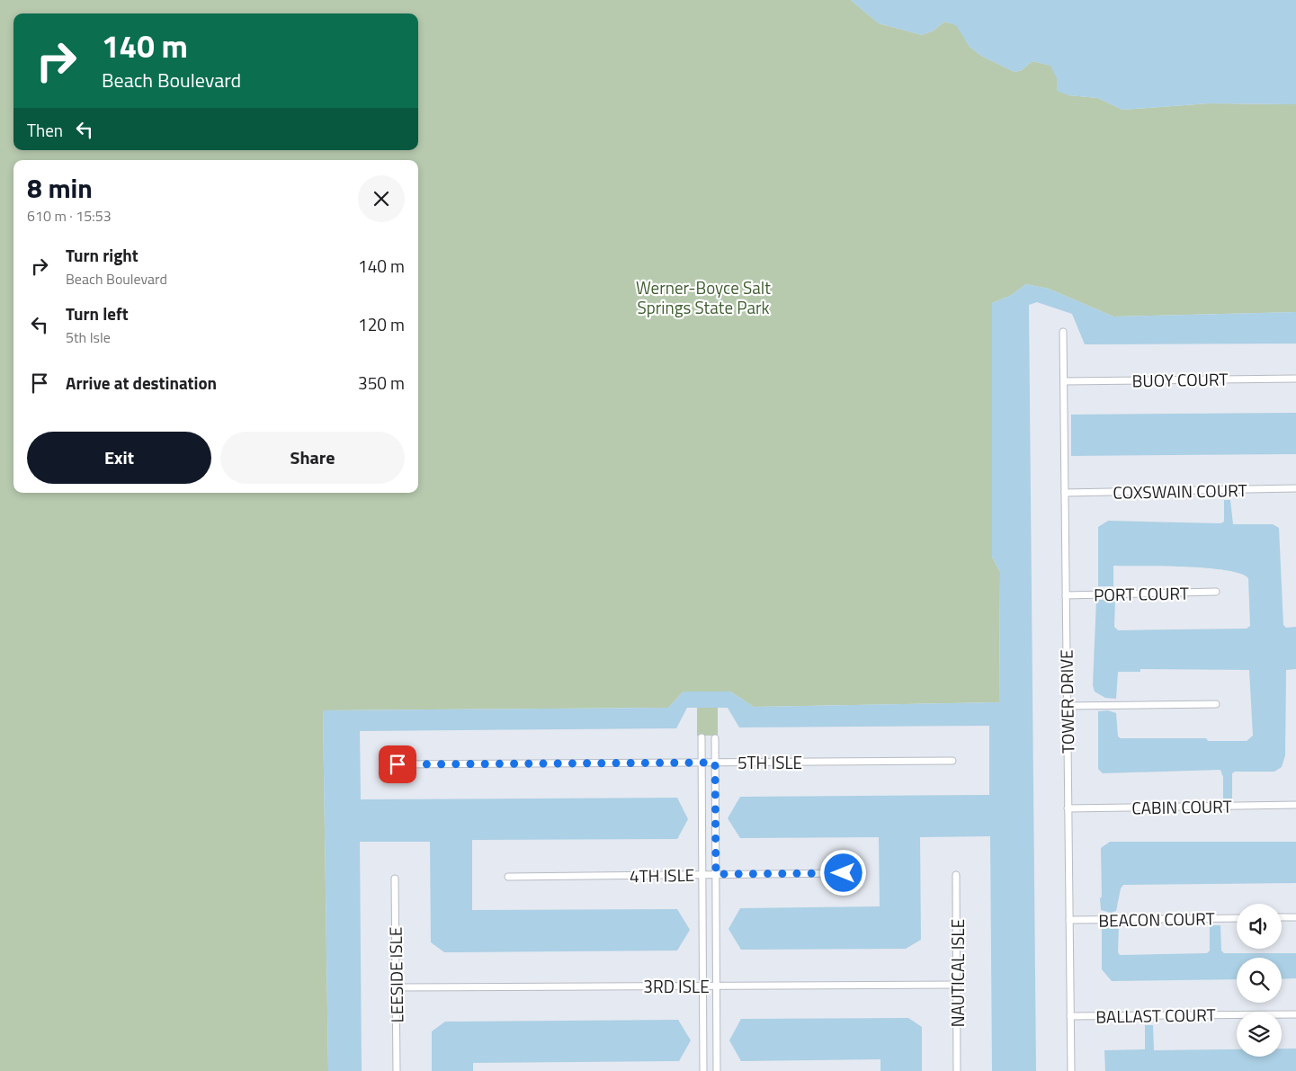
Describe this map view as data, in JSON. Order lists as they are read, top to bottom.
{
  "streets": {
    "street": [
      "BUOY COURT",
      "COXSWAIN COURT",
      "PORT COURT",
      "TOWER DRIVE",
      "5TH ISLE",
      "CABIN COURT",
      "4TH ISLE",
      "BEACON COURT",
      "NAUTICAL ISLE",
      "LEESIDE ISLE",
      "3RD ISLE",
      "BALLAST COURT"
    ]
  },
  "crossings": [
    ["BUOY COURT", "TOWER DRIVE"],
    ["COXSWAIN COURT", "TOWER DRIVE"],
    ["PORT COURT", "TOWER DRIVE"],
    ["TOWER DRIVE", "CABIN COURT"],
    ["TOWER DRIVE", "BEACON COURT"],
    ["TOWER DRIVE", "BALLAST COURT"],
    ["NAUTICAL ISLE", "3RD ISLE"],
    ["LEESIDE ISLE", "3RD ISLE"]
  ],
  "parks": ["Werner-Boyce Salt Springs State Park"],
  "page": {
    "turn": ["140 m", "Beach Boulevard"],
    "then": "Then",
    "heading": ["8 min", "610 m · 15:53"],
    "list": [
      {
        "name": "Turn right",
        "note": "Beach Boulevard",
        "value": "140 m"
      },
      {
        "name": "Turn left",
        "note": "5th Isle",
        "value": "120 m"
      },
      {
        "name": "Arrive at destination",
        "value": "350 m"
      }
    ],
    "buttons": ["Exit", "Share"]
  }
}
